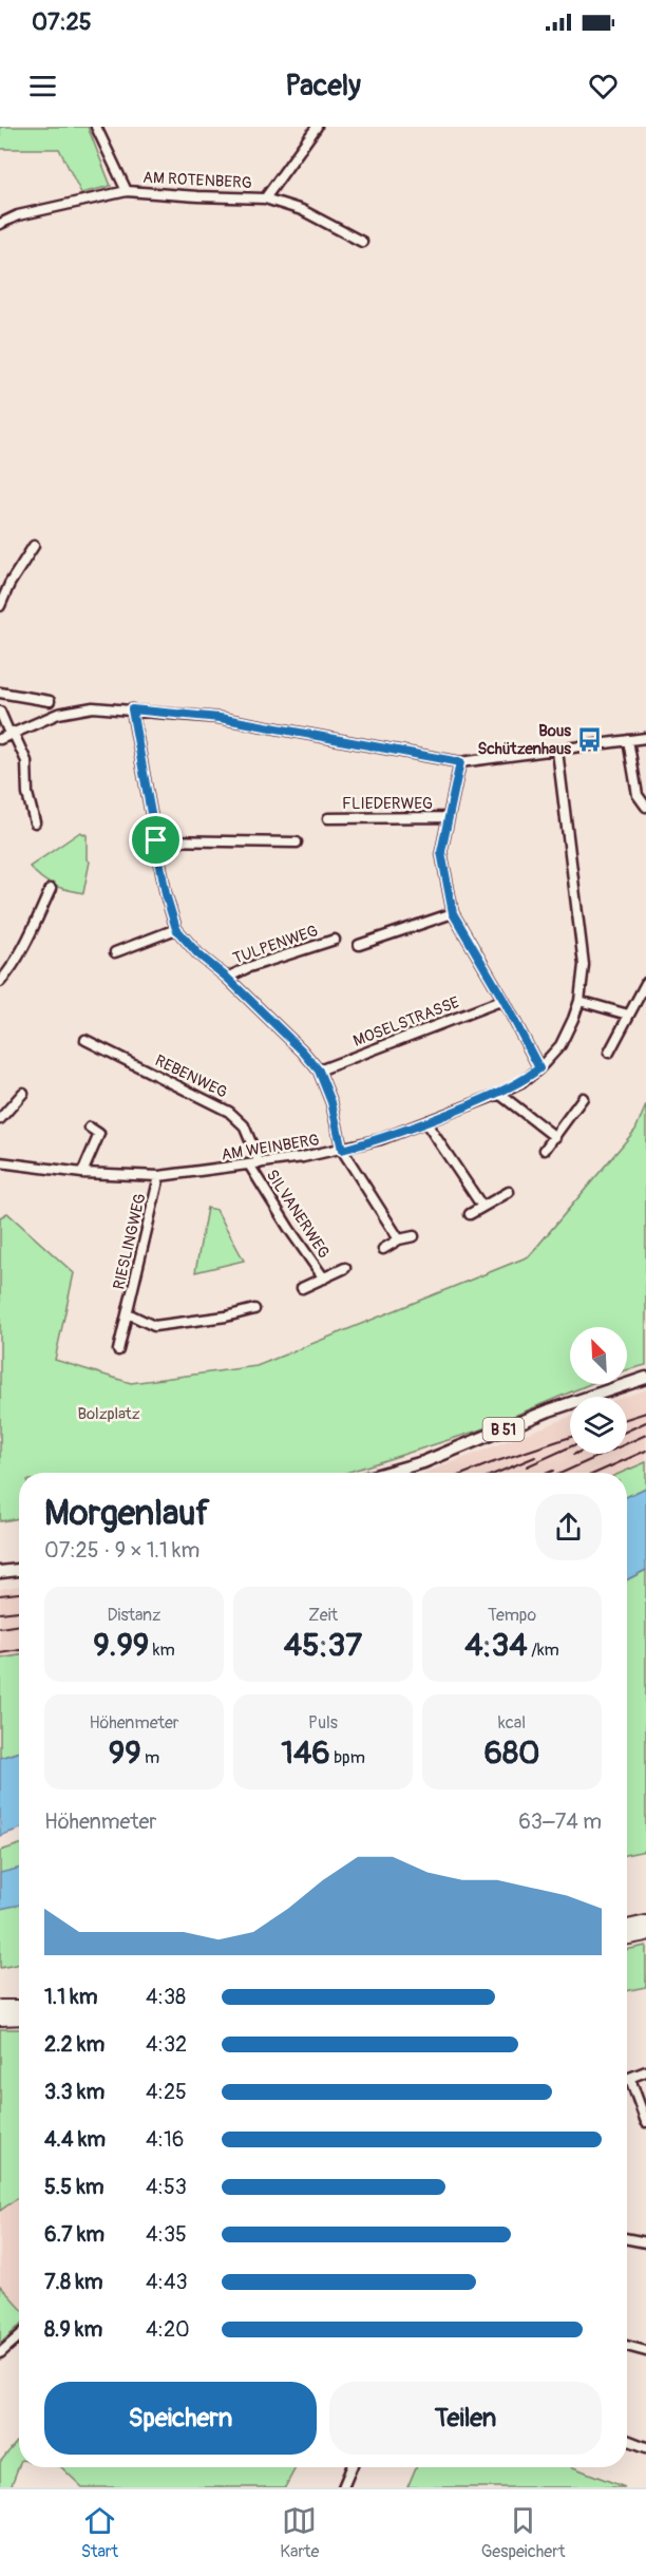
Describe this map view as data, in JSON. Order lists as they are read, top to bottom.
{
  "streets": {
    "main road": ["B 51"],
    "street": [
      "AM ROTENBERG",
      "FLIEDERWEG",
      "TULPENWEG",
      "MOSELSTRASSE",
      "REBENWEG",
      "AM WEINBERG",
      "SILVANERWEG",
      "RIESLINGWEG"
    ]
  },
  "crossings": [
    ["REBENWEG", "AM WEINBERG"],
    ["AM WEINBERG", "SILVANERWEG"],
    ["AM WEINBERG", "RIESLINGWEG"]
  ],
  "parks": ["Bolzplatz"],
  "places": {
    "bus stop": ["Bous Schützenhaus"]
  },
  "north": "top left",
  "page": {
    "status": "07:25",
    "header": "Pacely",
    "heading": ["Morgenlauf", "07:25 · 9 × 1.1 km"],
    "stats": [
      ["Distanz", "9.99 km"],
      ["Zeit", "45:37"],
      ["Tempo", "4:34 /km"],
      ["Höhenmeter", "99 m"],
      ["Puls", "146 bpm"],
      ["kcal", "680"]
    ],
    "chart": ["Höhenmeter", "63–74 m"],
    "list": [
      {
        "name": "1.1 km",
        "note": "4:38"
      },
      {
        "name": "2.2 km",
        "note": "4:32"
      },
      {
        "name": "3.3 km",
        "note": "4:25"
      },
      {
        "name": "4.4 km",
        "note": "4:16"
      },
      {
        "name": "5.5 km",
        "note": "4:53"
      },
      {
        "name": "6.7 km",
        "note": "4:35"
      },
      {
        "name": "7.8 km",
        "note": "4:43"
      },
      {
        "name": "8.9 km",
        "note": "4:20"
      }
    ],
    "buttons": ["Speichern", "Teilen"],
    "tabs": ["Start", "Karte", "Gespeichert"]
  }
}
